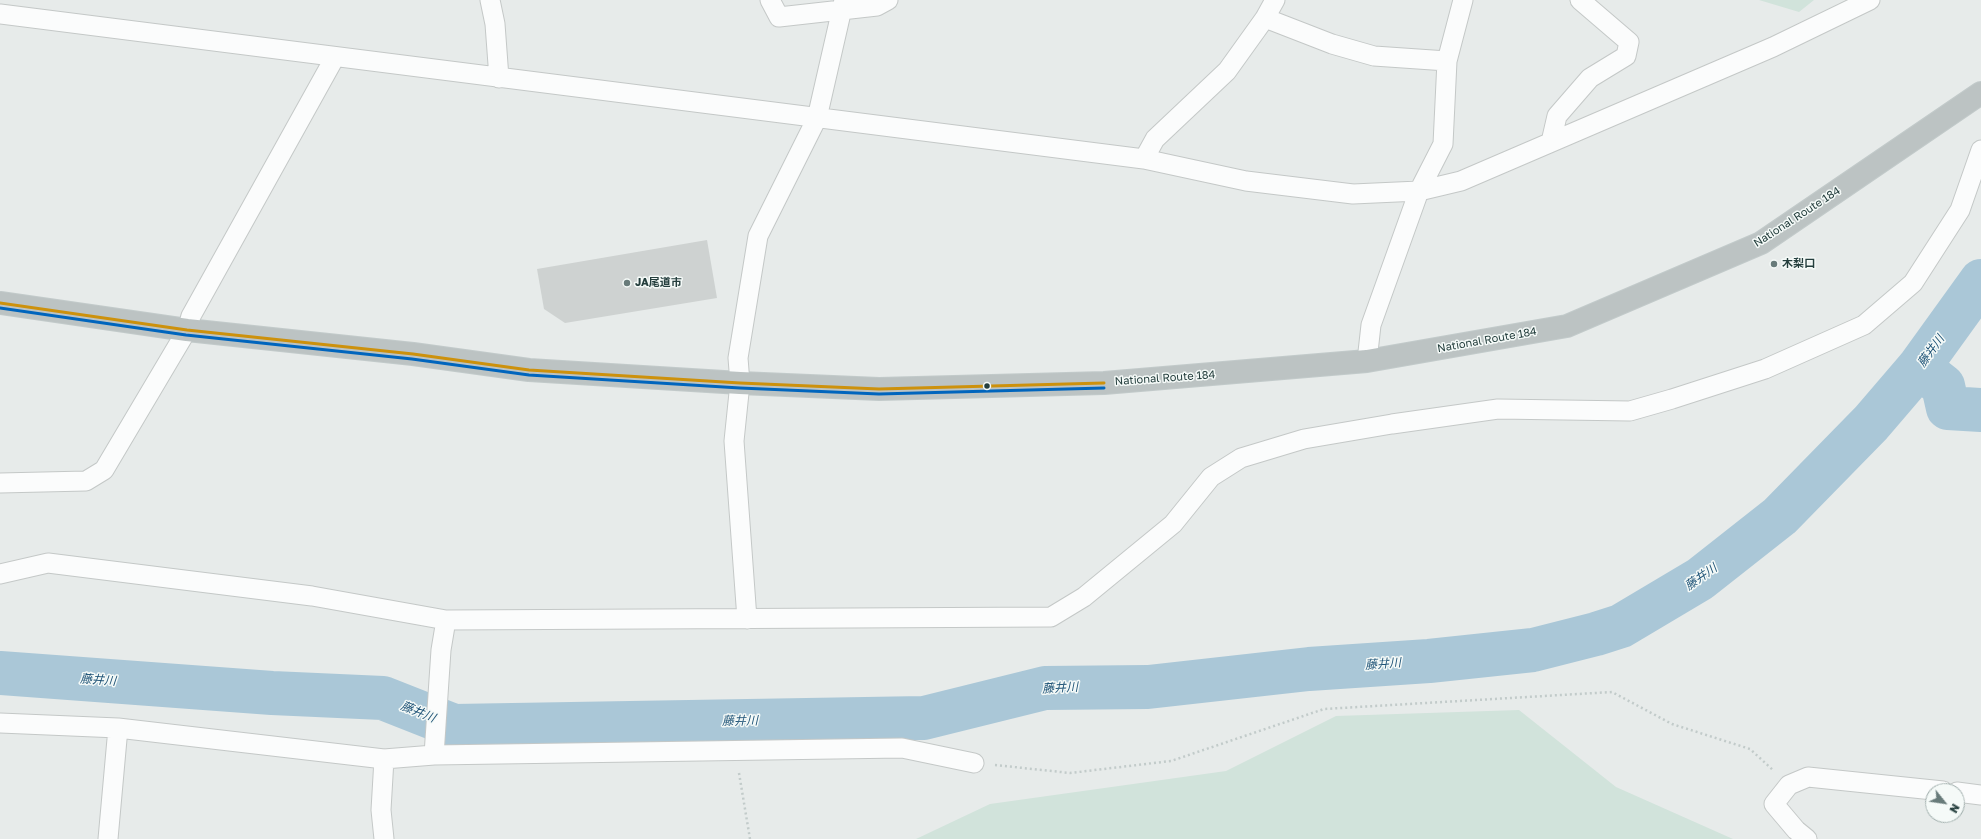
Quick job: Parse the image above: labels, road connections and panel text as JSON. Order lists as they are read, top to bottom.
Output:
{
  "streets": {
    "highway": ["National Route 184"]
  },
  "water": ["藤井川"],
  "places": ["木梨口", "JA尾道市"],
  "north": "bottom right"
}
